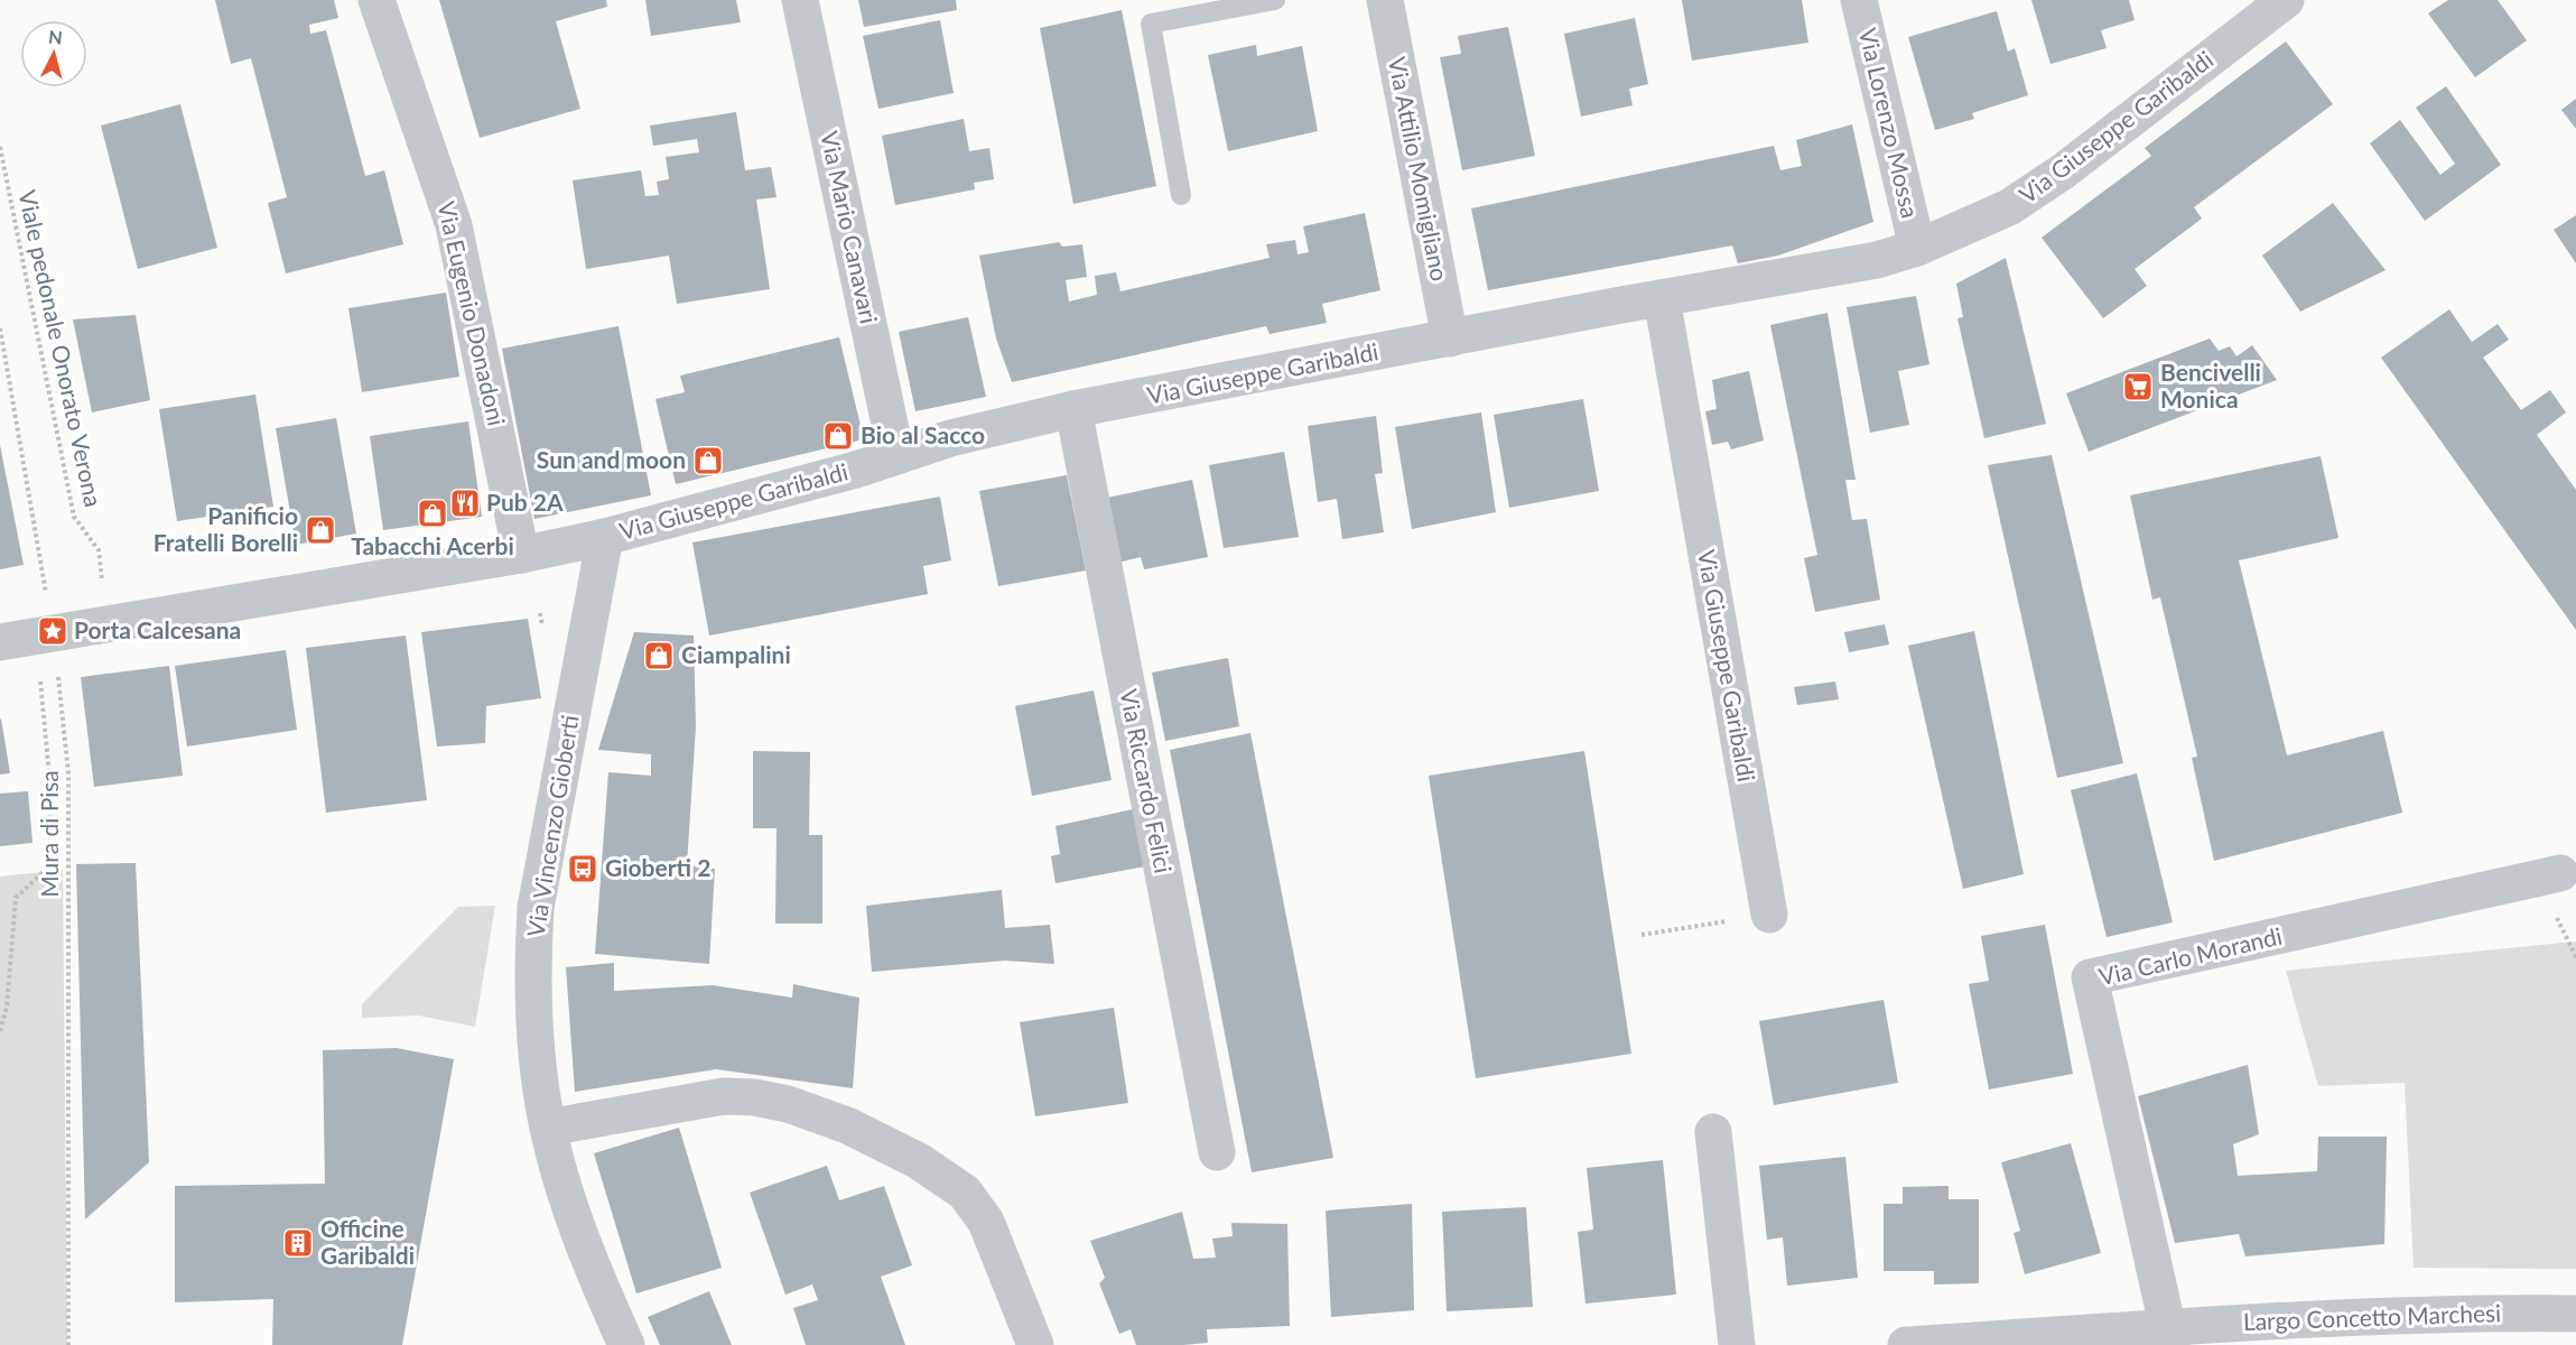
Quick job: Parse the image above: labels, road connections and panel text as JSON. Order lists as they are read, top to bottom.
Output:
{
  "streets": {
    "street": [
      "Via Lorenzo Mossa",
      "Via Giuseppe Garibaldi",
      "Via Attilio Momigliano",
      "Via Mario Canavari",
      "Via Eugenio Donadoni",
      "Via Riccardo Felici",
      "Via Vincenzo Gioberti",
      "Via Carlo Morandi",
      "Largo Concetto Marchesi"
    ],
    "path": ["Viale pedonale Onorato Verona", "Mura di Pisa"]
  },
  "crossings": [
    ["Via Lorenzo Mossa", "Via Giuseppe Garibaldi"],
    ["Via Giuseppe Garibaldi", "Via Attilio Momigliano"],
    ["Via Giuseppe Garibaldi", "Via Mario Canavari"],
    ["Via Giuseppe Garibaldi", "Via Eugenio Donadoni"],
    ["Via Giuseppe Garibaldi", "Viale pedonale Onorato Verona"],
    ["Via Giuseppe Garibaldi", "Via Riccardo Felici"],
    ["Via Giuseppe Garibaldi", "Via Vincenzo Gioberti"],
    ["Via Giuseppe Garibaldi", "Mura di Pisa"],
    ["Via Carlo Morandi", "Largo Concetto Marchesi"]
  ],
  "places": {
    "supermarket": ["Bencivelli Monica"],
    "shop": [
      "Bio al Sacco",
      "Sun and moon",
      "Tabacchi Acerbi",
      "Panificio Fratelli Borelli",
      "Ciampalini"
    ],
    "restaurant": ["Pub 2A"],
    "place": ["Porta Calcesana"],
    "bus stop": ["Gioberti 2"],
    "building": ["Officine Garibaldi"]
  },
  "north": "top"
}
